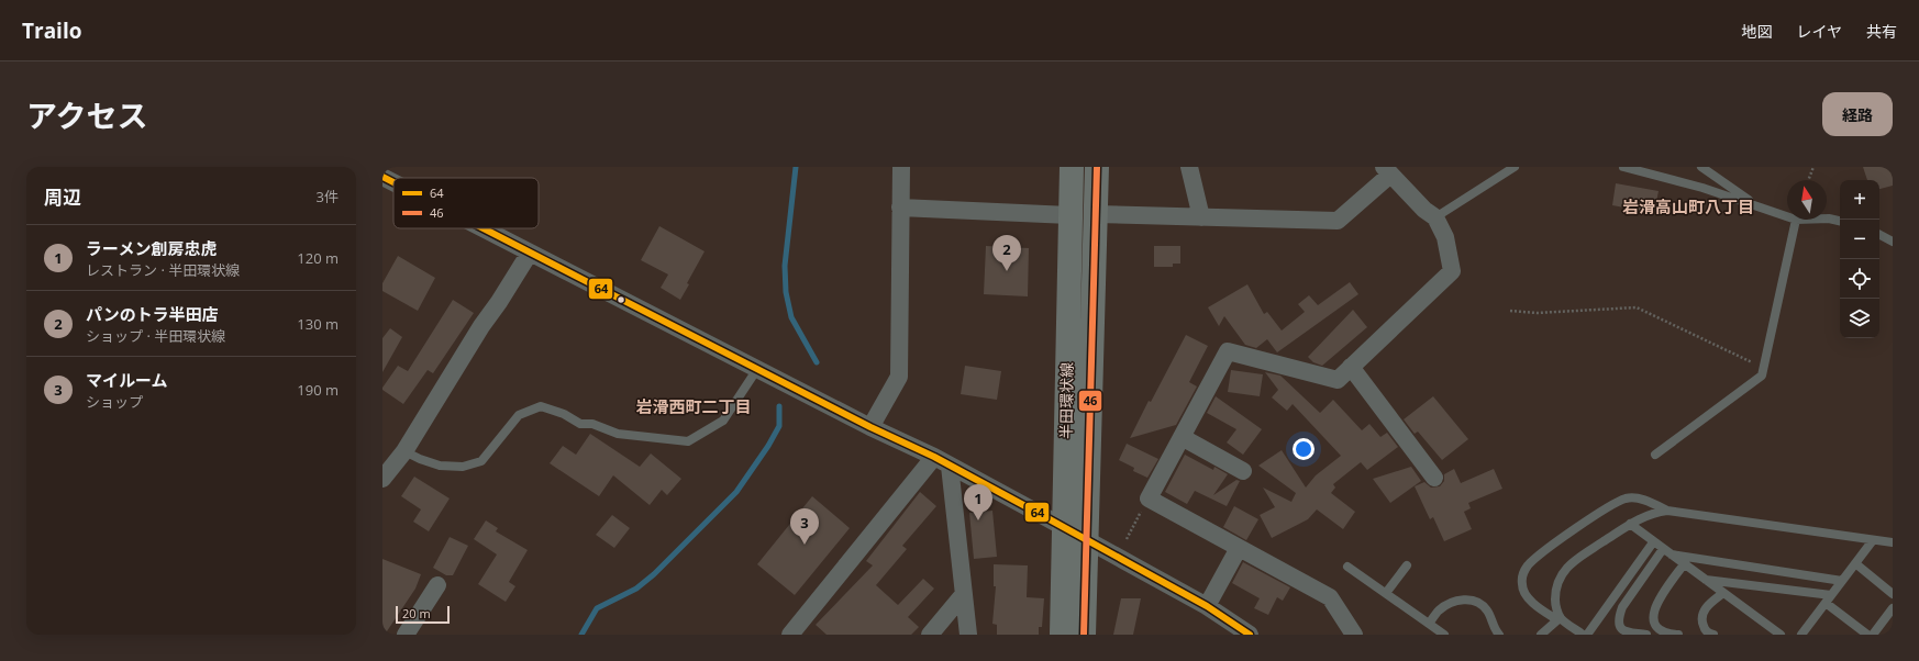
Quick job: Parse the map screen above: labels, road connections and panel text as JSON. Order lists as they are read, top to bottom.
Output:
{
  "streets": {
    "main road": ["半田環状線"]
  },
  "districts": ["岩滑高山町八丁目", "岩滑西町二丁目"],
  "lines": ["transit line 46", "transit line 64"],
  "legend": ["64", "46"],
  "scale_bar": "20 m",
  "north": "top",
  "page": {
    "header": "Trailo",
    "nav": ["地図", "レイヤ", "共有"],
    "title": "アクセス",
    "buttons": "経路",
    "heading": ["周辺", "3件"],
    "map_buttons": ["+", "−"],
    "list": [
      {
        "mark": "1",
        "name": "ラーメン創房忠虎",
        "note": "レストラン · 半田環状線",
        "value": "120 m"
      },
      {
        "mark": "2",
        "name": "パンのトラ半田店",
        "note": "ショップ · 半田環状線",
        "value": "130 m"
      },
      {
        "mark": "3",
        "name": "マイルーム",
        "note": "ショップ",
        "value": "190 m"
      }
    ],
    "pins": ["2", "1", "3"],
    "scale": "20 m"
  }
}
